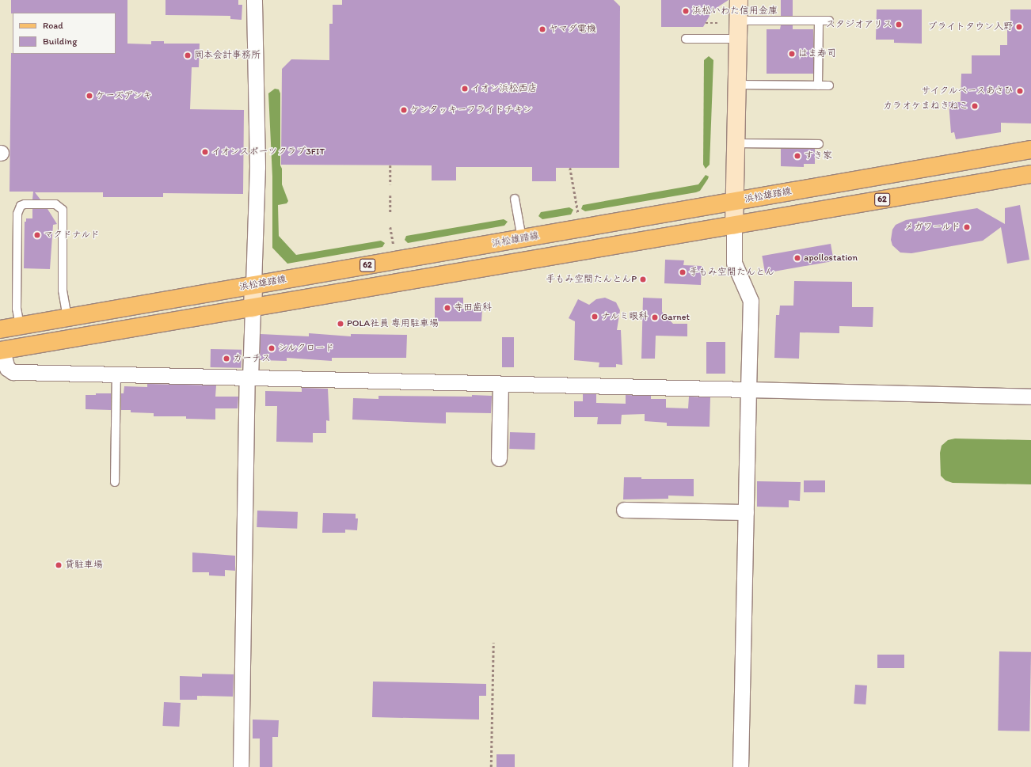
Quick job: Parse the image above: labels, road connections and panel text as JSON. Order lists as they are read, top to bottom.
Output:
{
  "streets": {
    "main road": ["浜松雄踏線", "62"]
  },
  "places": [
    "浜松いわた信用金庫",
    "スタジオアリス",
    "ブライトタウン入野",
    "ヤマダ電機",
    "はま寿司",
    "岡本会計事務所",
    "イオン浜松西店",
    "サイクルベースあさひ",
    "ケーズデンキ",
    "カラオケまねきねこ",
    "ケンタッキーフライドチキン",
    "イオンスポーツクラブ3FIT",
    "すき家",
    "メガワールド",
    "マクドナルド",
    "apollostation",
    "手もみ空間たんとん",
    "手もみ空間たんとんP",
    "寺田歯科",
    "ナルミ眼科",
    "Garnet",
    "POLA社員 専用駐車場",
    "シルクロード",
    "カーチス",
    "貸駐車場"
  ],
  "legend": ["Road", "Building"]
}
